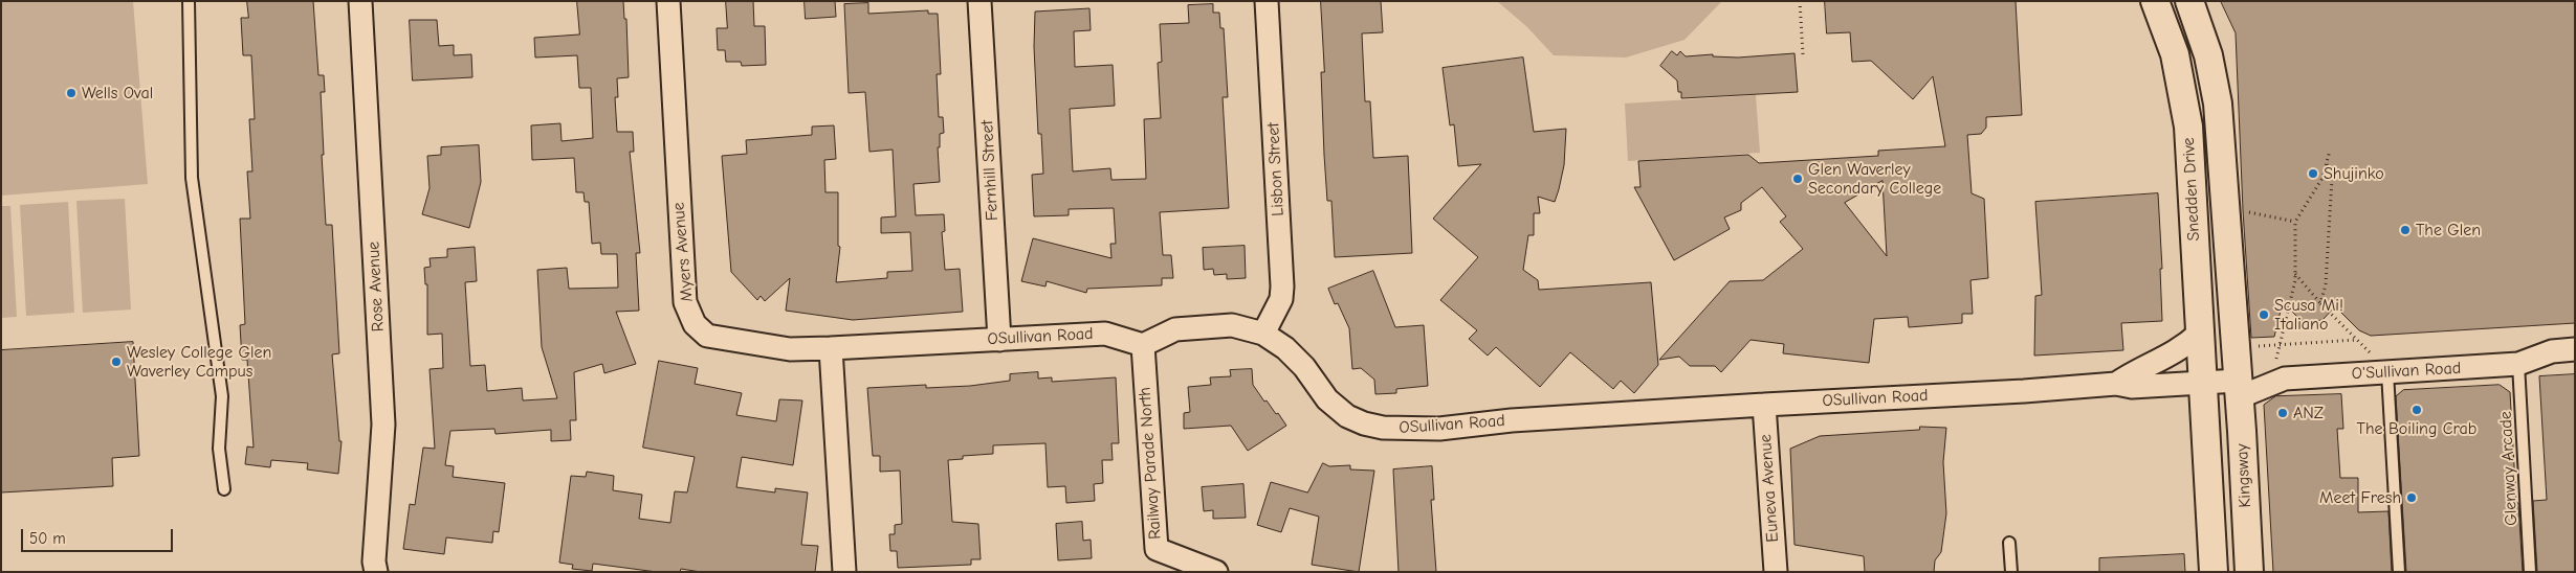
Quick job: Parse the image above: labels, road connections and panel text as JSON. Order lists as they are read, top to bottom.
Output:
{
  "streets": {
    "street": [
      "Lisbon Street",
      "Fernhill Street",
      "Snedden Drive",
      "Myers Avenue",
      "Rose Avenue",
      "OSullivan Road",
      "O'Sullivan Road",
      "Railway Parade North",
      "Kingsway",
      "Euneva Avenue"
    ],
    "lane": ["Glenway Arcade"]
  },
  "crossings": [
    ["Lisbon Street", "OSullivan Road"],
    ["Fernhill Street", "OSullivan Road"],
    ["Snedden Drive", "OSullivan Road"],
    ["Snedden Drive", "O'Sullivan Road"],
    ["Snedden Drive", "Kingsway"],
    ["Myers Avenue", "OSullivan Road"],
    ["OSullivan Road", "O'Sullivan Road"],
    ["OSullivan Road", "Railway Parade North"],
    ["OSullivan Road", "Euneva Avenue"],
    ["O'Sullivan Road", "Glenway Arcade"],
    ["O'Sullivan Road", "Kingsway"]
  ],
  "places": [
    "Wells Oval",
    "Shujinko",
    "Glen Waverley Secondary College",
    "The Glen",
    "Scusa Mi! Italiano",
    "Wesley College Glen Waverley Campus",
    "The Boiling Crab",
    "ANZ",
    "Meet Fresh"
  ],
  "scale_bar": "50 m"
}
